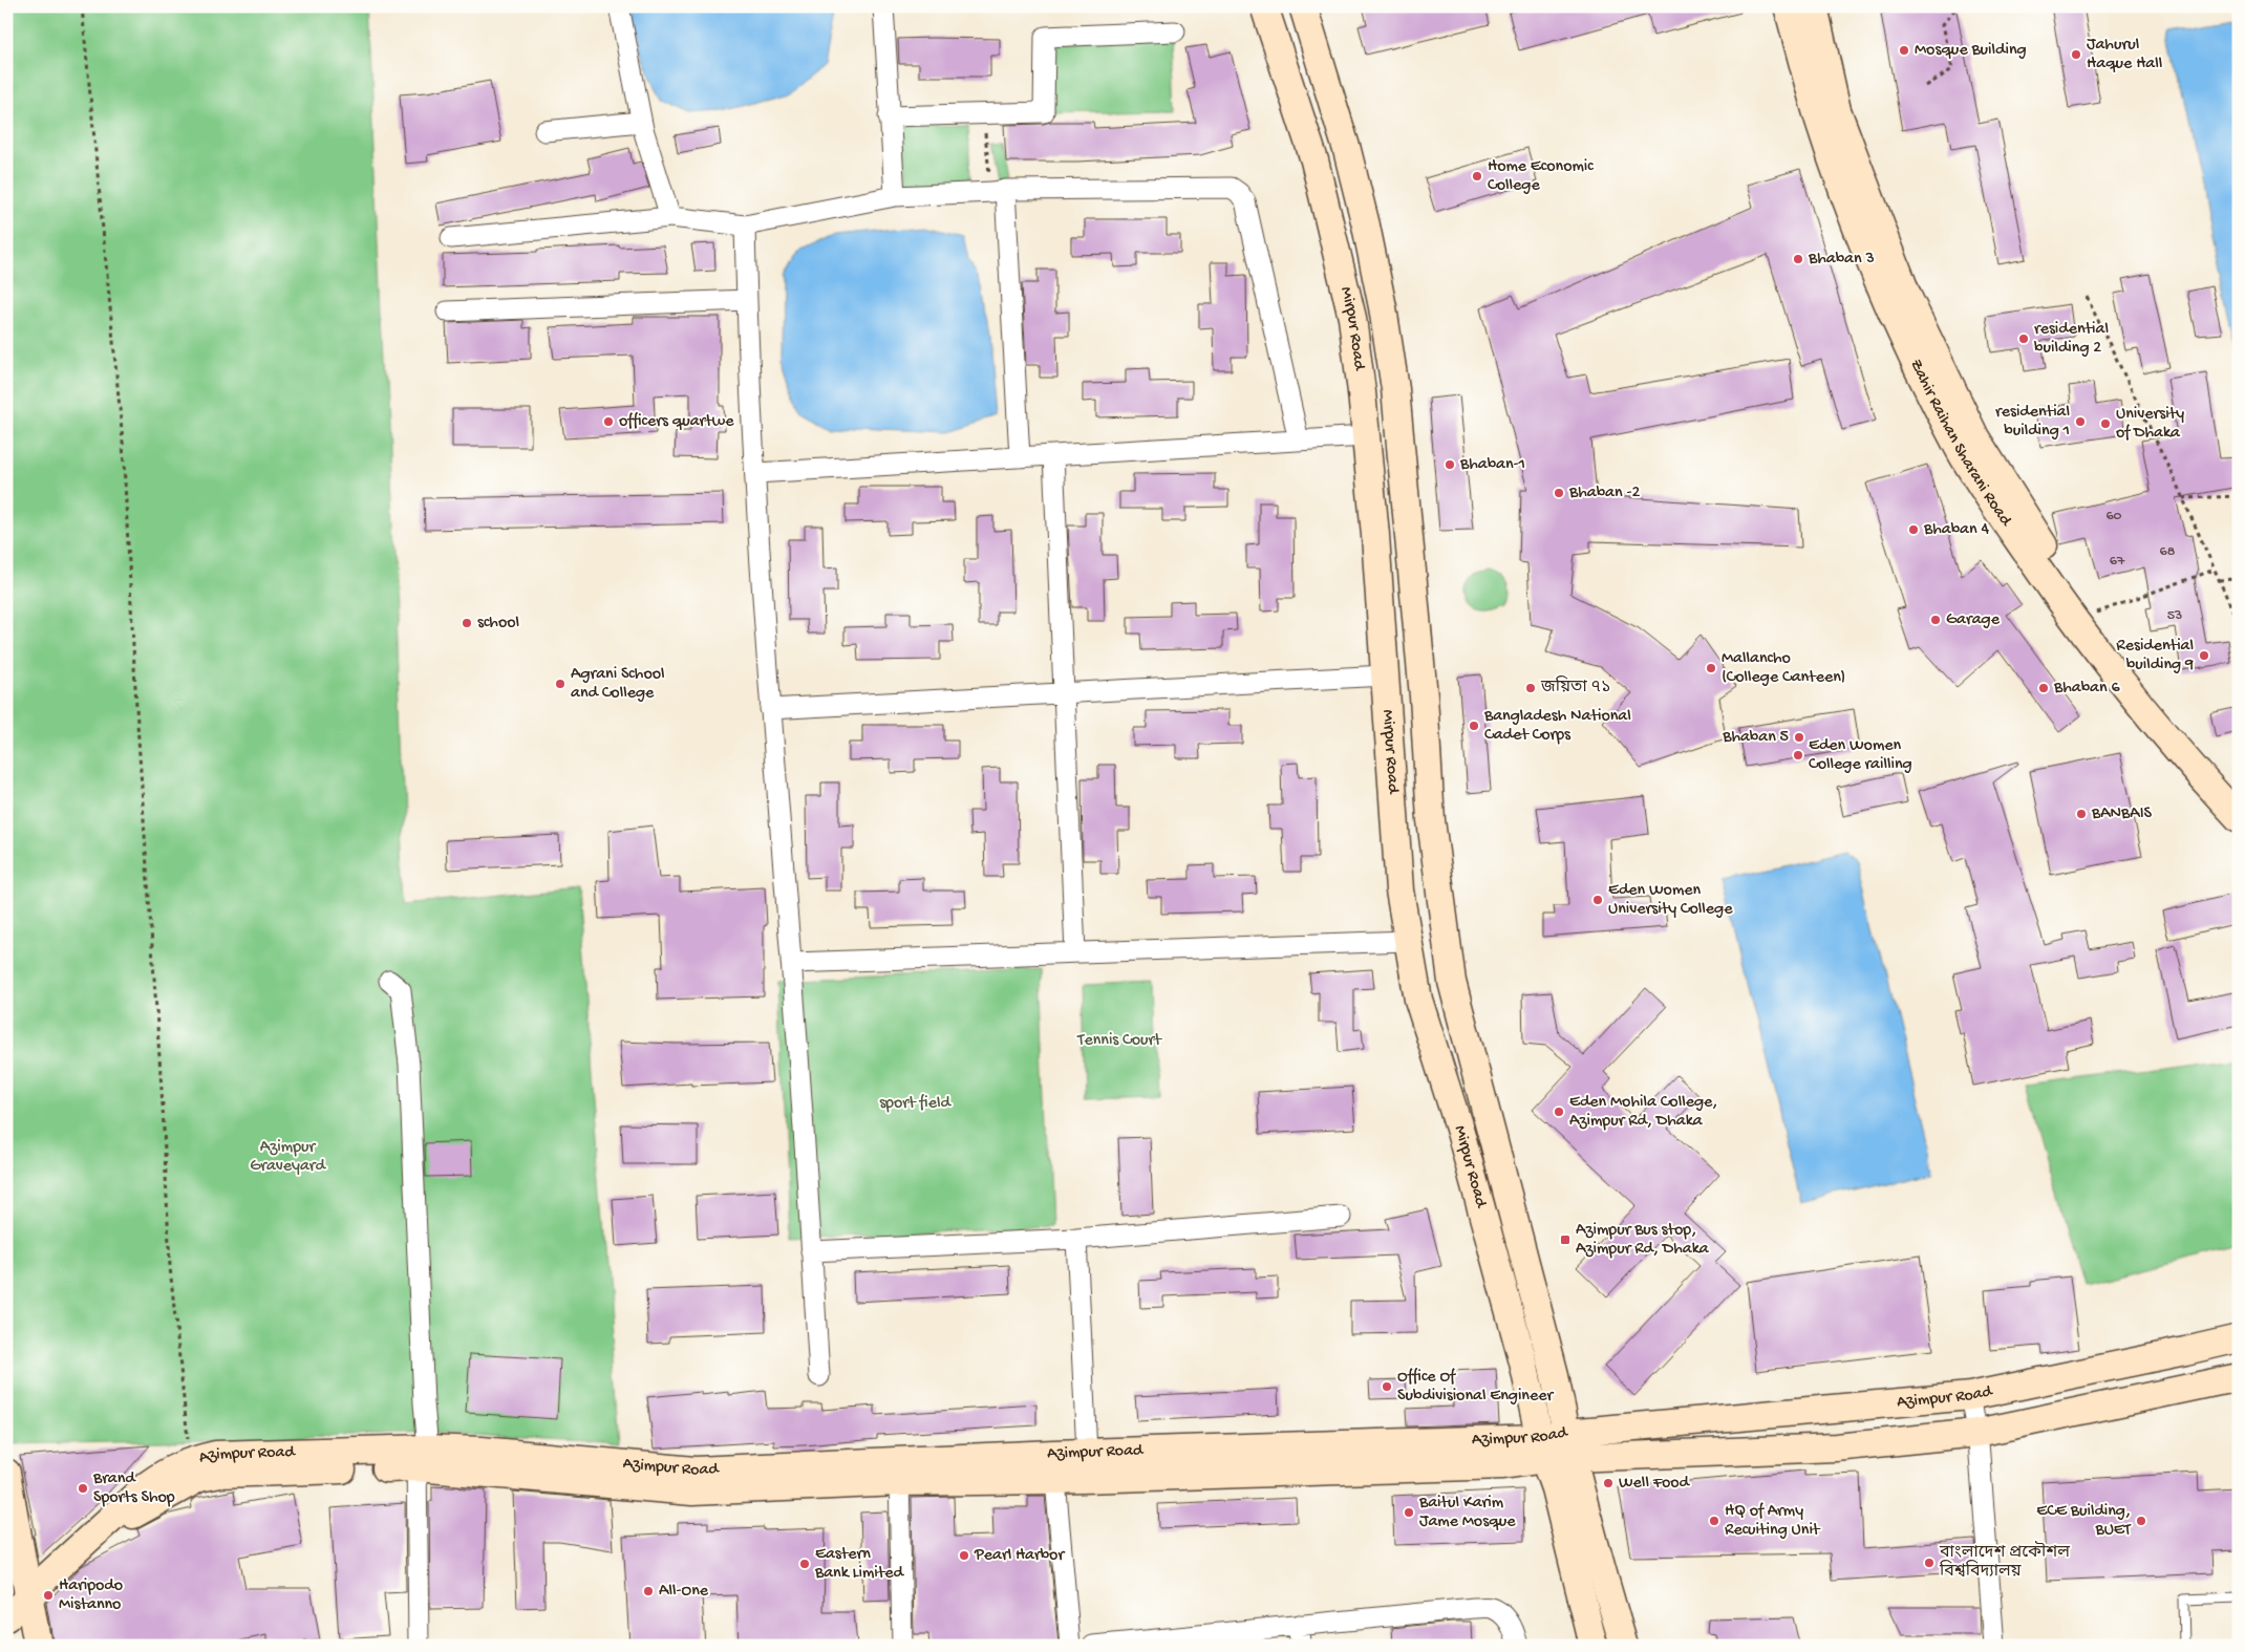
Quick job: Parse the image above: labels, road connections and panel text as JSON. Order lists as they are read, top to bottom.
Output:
{
  "streets": {
    "main road": ["Mirpur Road", "Zahir Raihan Sharani Road", "Azimpur Road"]
  },
  "crossings": [
    ["Mirpur Road", "Azimpur Road"]
  ],
  "parks": ["Tennis Court", "sport field", "Azimpur Graveyard"],
  "places": {
    "other": [
      "Mosque Building",
      "Jahurul Haque Hall",
      "Home Economic College",
      "Bhaban 3",
      "residential building 2",
      "officers quartwe",
      "residential building 1",
      "University of Dhaka",
      "Bhaban-1",
      "Bhaban -2",
      "Bhaban 4",
      "Garage",
      "school",
      "Residential building 9",
      "Mallancho (College Canteen)",
      "Agrani School and College",
      "জয়িতা ৭১",
      "Bhaban 6",
      "Bangladesh National Cadet Corps",
      "Bhaban 5",
      "Eden Women College railling",
      "BANBAIS",
      "Eden Women University College",
      "Eden Mohila College, Azimpur Rd, Dhaka",
      "Office Of Subdivisional Engineer",
      "Well Food",
      "Brand Sports Shop",
      "Baitul Karim Jame Mosque",
      "HQ of Army Recuiting Unit",
      "ECE Building, BUET",
      "Pearl Harbor",
      "বাংলাদেশ প্রকৌশল বিশ্ববিদ্যালয়",
      "Eastern Bank Limited",
      "All-One",
      "Haripodo Mistanno"
    ],
    "transit": ["Azimpur Bus stop, Azimpur Rd, Dhaka"]
  },
  "house_numbers": [
    "60",
    "68",
    "67",
    "53"
  ]
}
